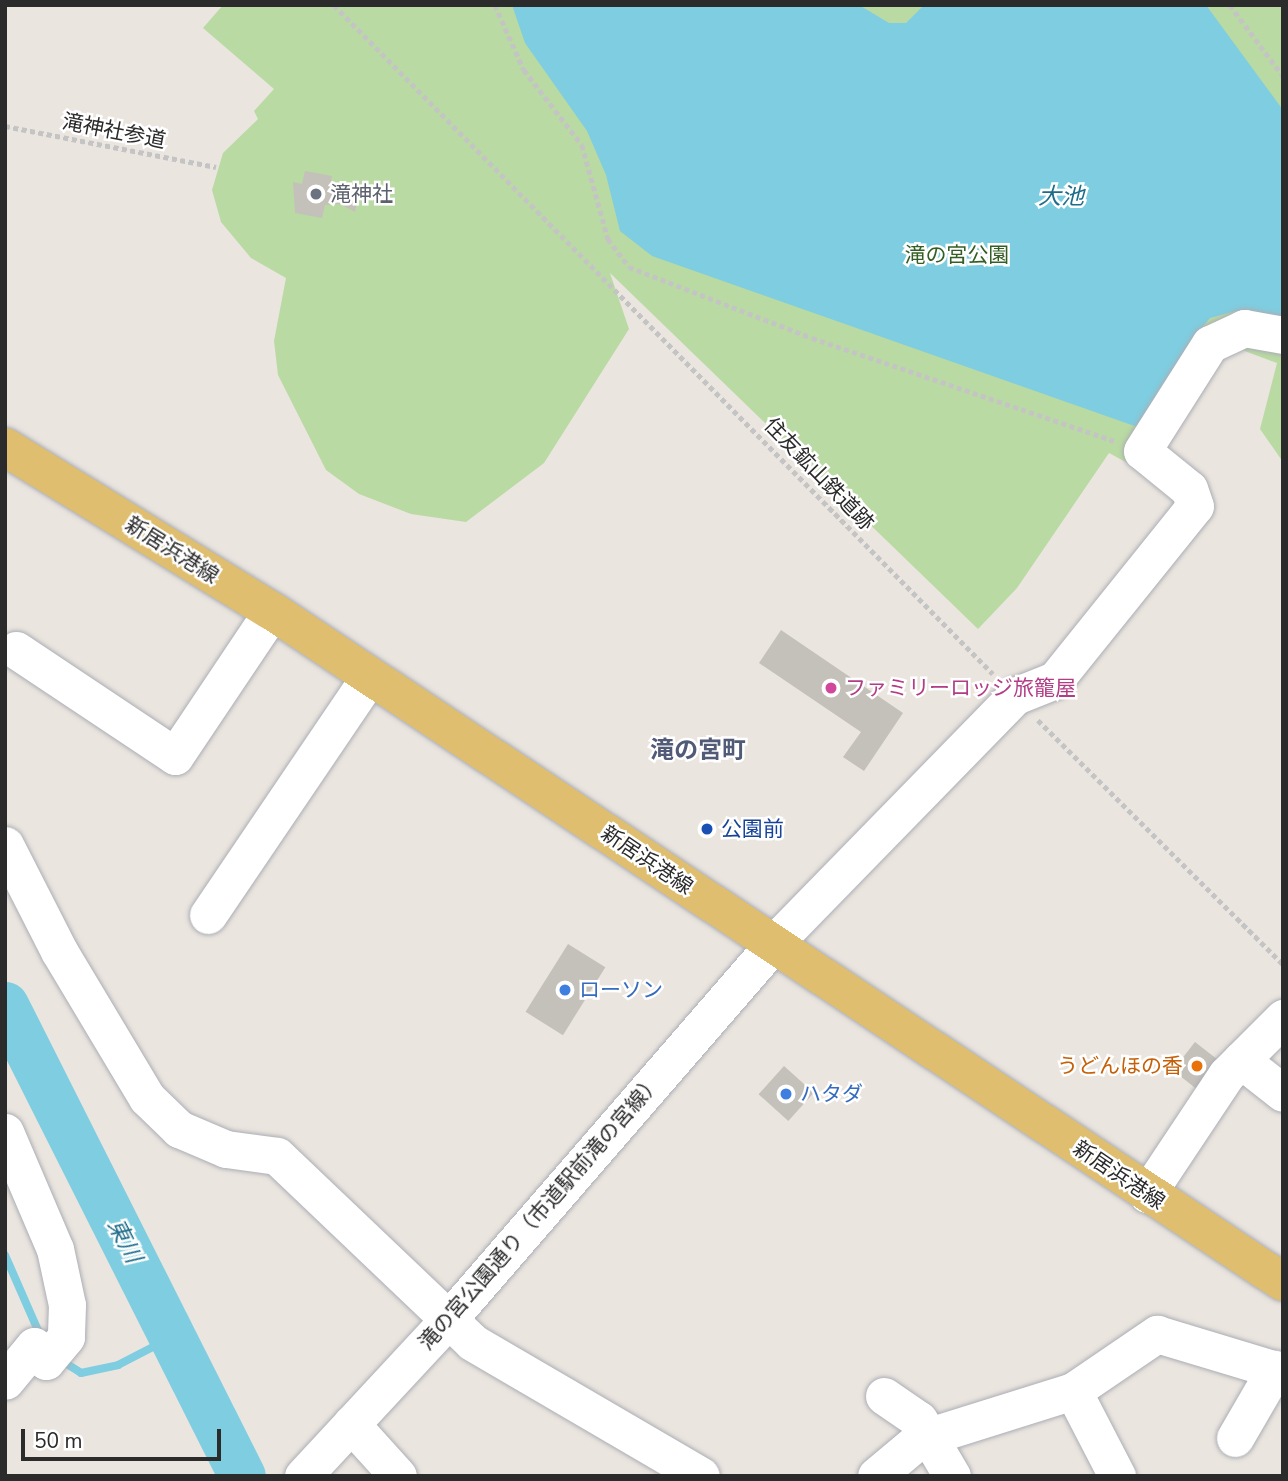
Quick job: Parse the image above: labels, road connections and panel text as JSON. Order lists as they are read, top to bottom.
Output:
{
  "streets": {
    "main road": ["新居浜港線"],
    "street": ["滝の宮公園通り（市道駅前滝の宮線）"],
    "path": ["滝神社参道", "住友鉱山鉄道跡"]
  },
  "crossings": [
    ["住友鉱山鉄道跡", "滝の宮公園通り（市道駅前滝の宮線）"],
    ["新居浜港線", "滝の宮公園通り（市道駅前滝の宮線）"]
  ],
  "districts": ["滝の宮町"],
  "water": ["大池", "東川"],
  "parks": ["滝の宮公園"],
  "places": [
    "滝神社",
    "ファミリーロッジ旅籠屋",
    "公園前",
    "ローソン",
    "うどんほの香",
    "ハタダ"
  ],
  "scale_bar": "50 m"
}
